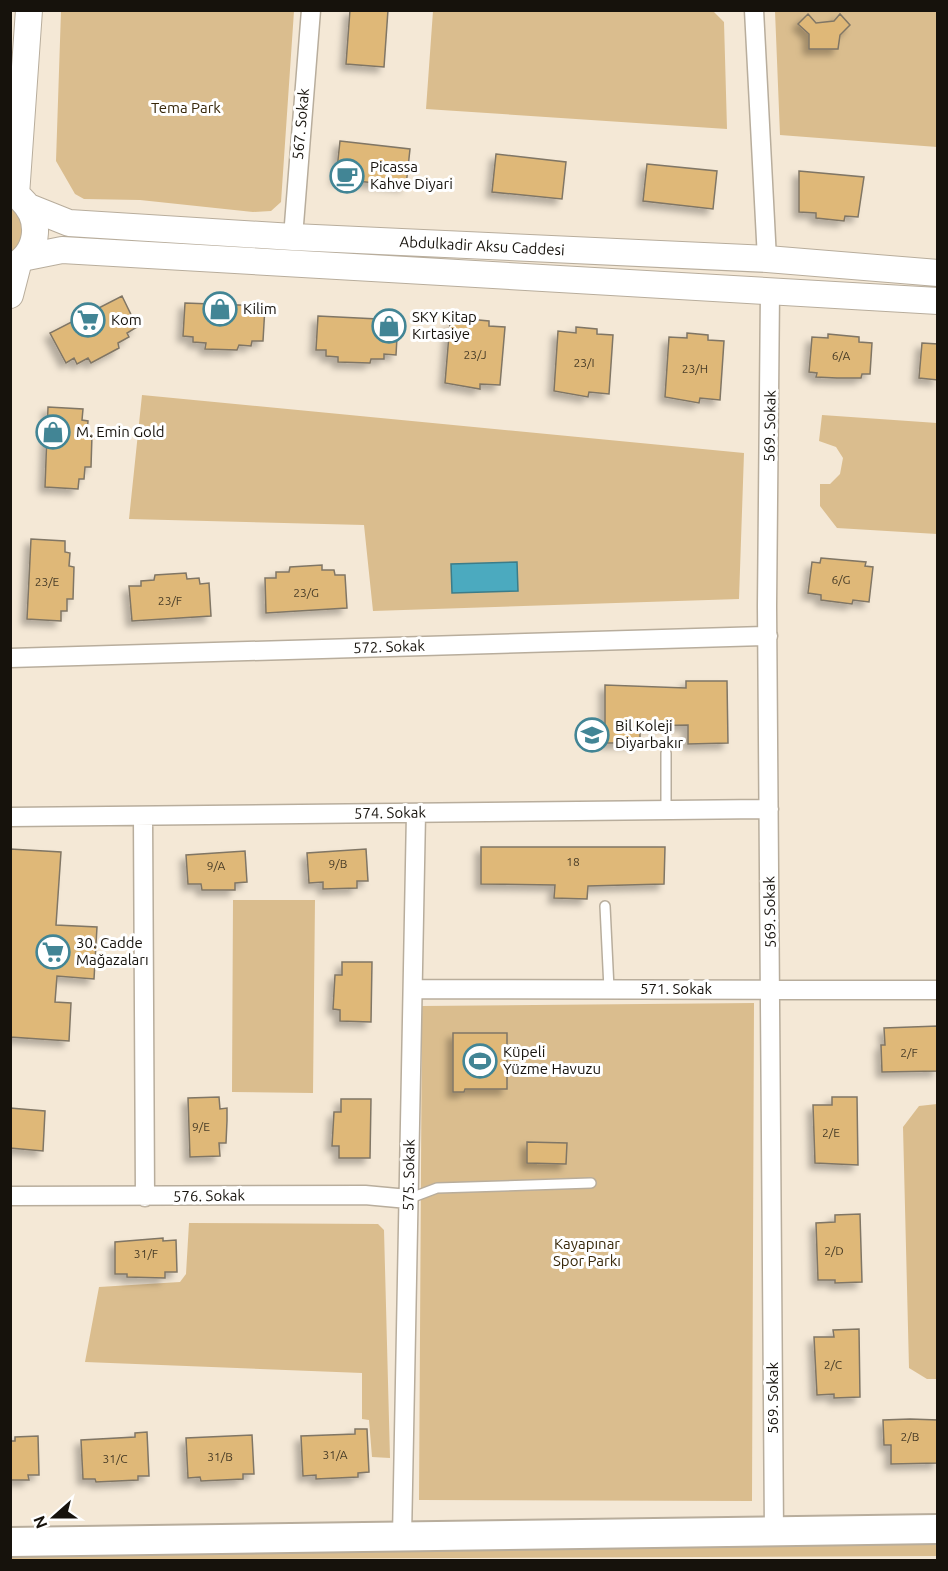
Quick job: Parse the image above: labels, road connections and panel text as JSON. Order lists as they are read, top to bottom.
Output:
{
  "streets": {
    "main road": ["Abdulkadir Aksu Caddesi"],
    "street": [
      "567. Sokak",
      "569. Sokak",
      "572. Sokak",
      "574. Sokak",
      "571. Sokak",
      "575. Sokak",
      "576. Sokak"
    ]
  },
  "crossings": [
    ["567. Sokak", "Abdulkadir Aksu Caddesi"],
    ["Abdulkadir Aksu Caddesi", "569. Sokak"],
    ["569. Sokak", "572. Sokak"],
    ["569. Sokak", "574. Sokak"],
    ["569. Sokak", "571. Sokak"],
    ["574. Sokak", "575. Sokak"],
    ["571. Sokak", "575. Sokak"],
    ["575. Sokak", "576. Sokak"]
  ],
  "parks": ["Tema Park", "Kayapınar Spor Parkı"],
  "places": {
    "cafe": ["Picassa Kahve Diyari"],
    "shop": ["Kilim", "SKY Kitap Kırtasiye", "M. Emin Gold"],
    "supermarket": ["Kom", "30. Cadde Mağazaları"],
    "school or university": ["Bil Koleji Diyarbakır"],
    "sports": ["Küpeli Yüzme Havuzu"]
  },
  "house_numbers": [
    "23/J",
    "6/A",
    "23/I",
    "23/H",
    "6/G",
    "23/E",
    "23/G",
    "23/F",
    "18",
    "9/B",
    "9/A",
    "2/F",
    "9/E",
    "2/E",
    "2/D",
    "31/F",
    "2/C",
    "2/B",
    "31/A",
    "31/B",
    "31/C"
  ],
  "north": "left"
}
